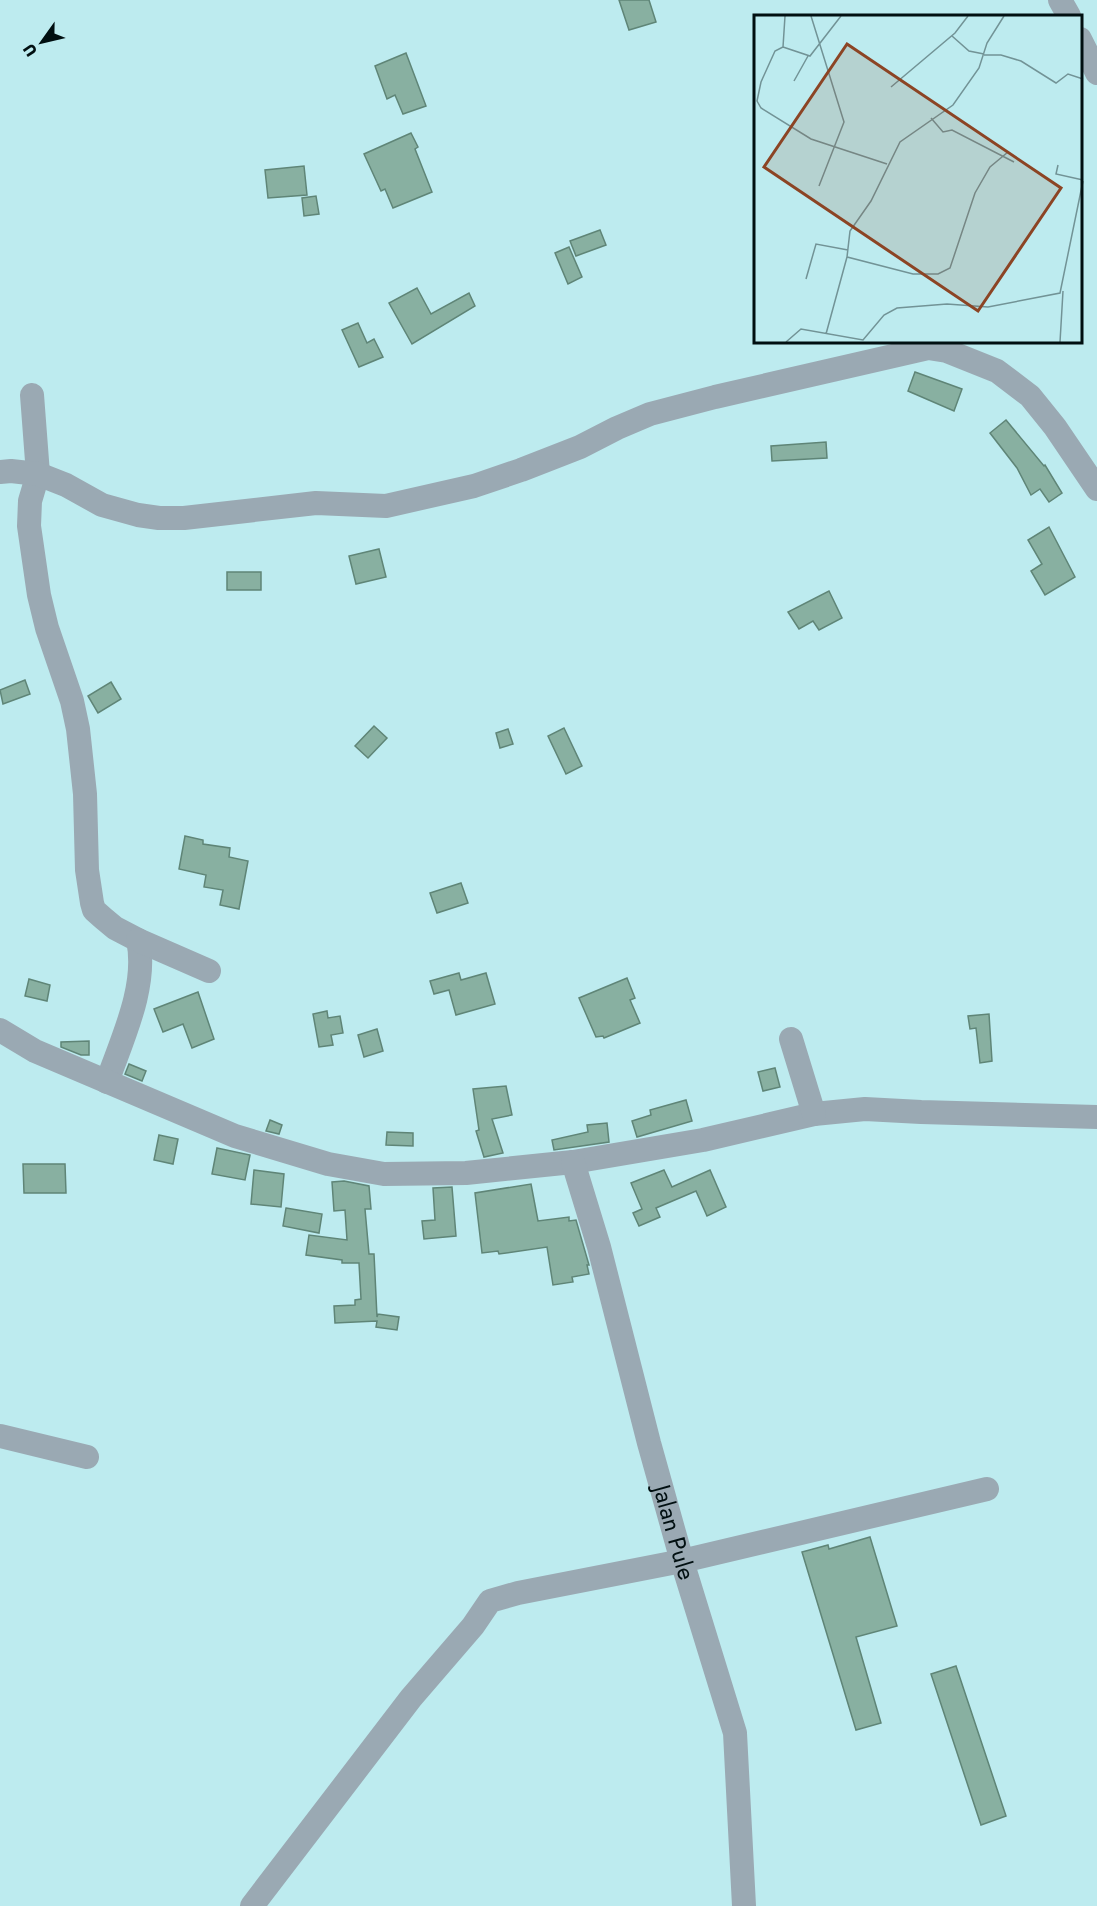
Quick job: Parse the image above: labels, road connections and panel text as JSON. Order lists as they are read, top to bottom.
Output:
{
  "streets": {
    "street": ["Jalan Pule"]
  },
  "north": "bottom left"
}
